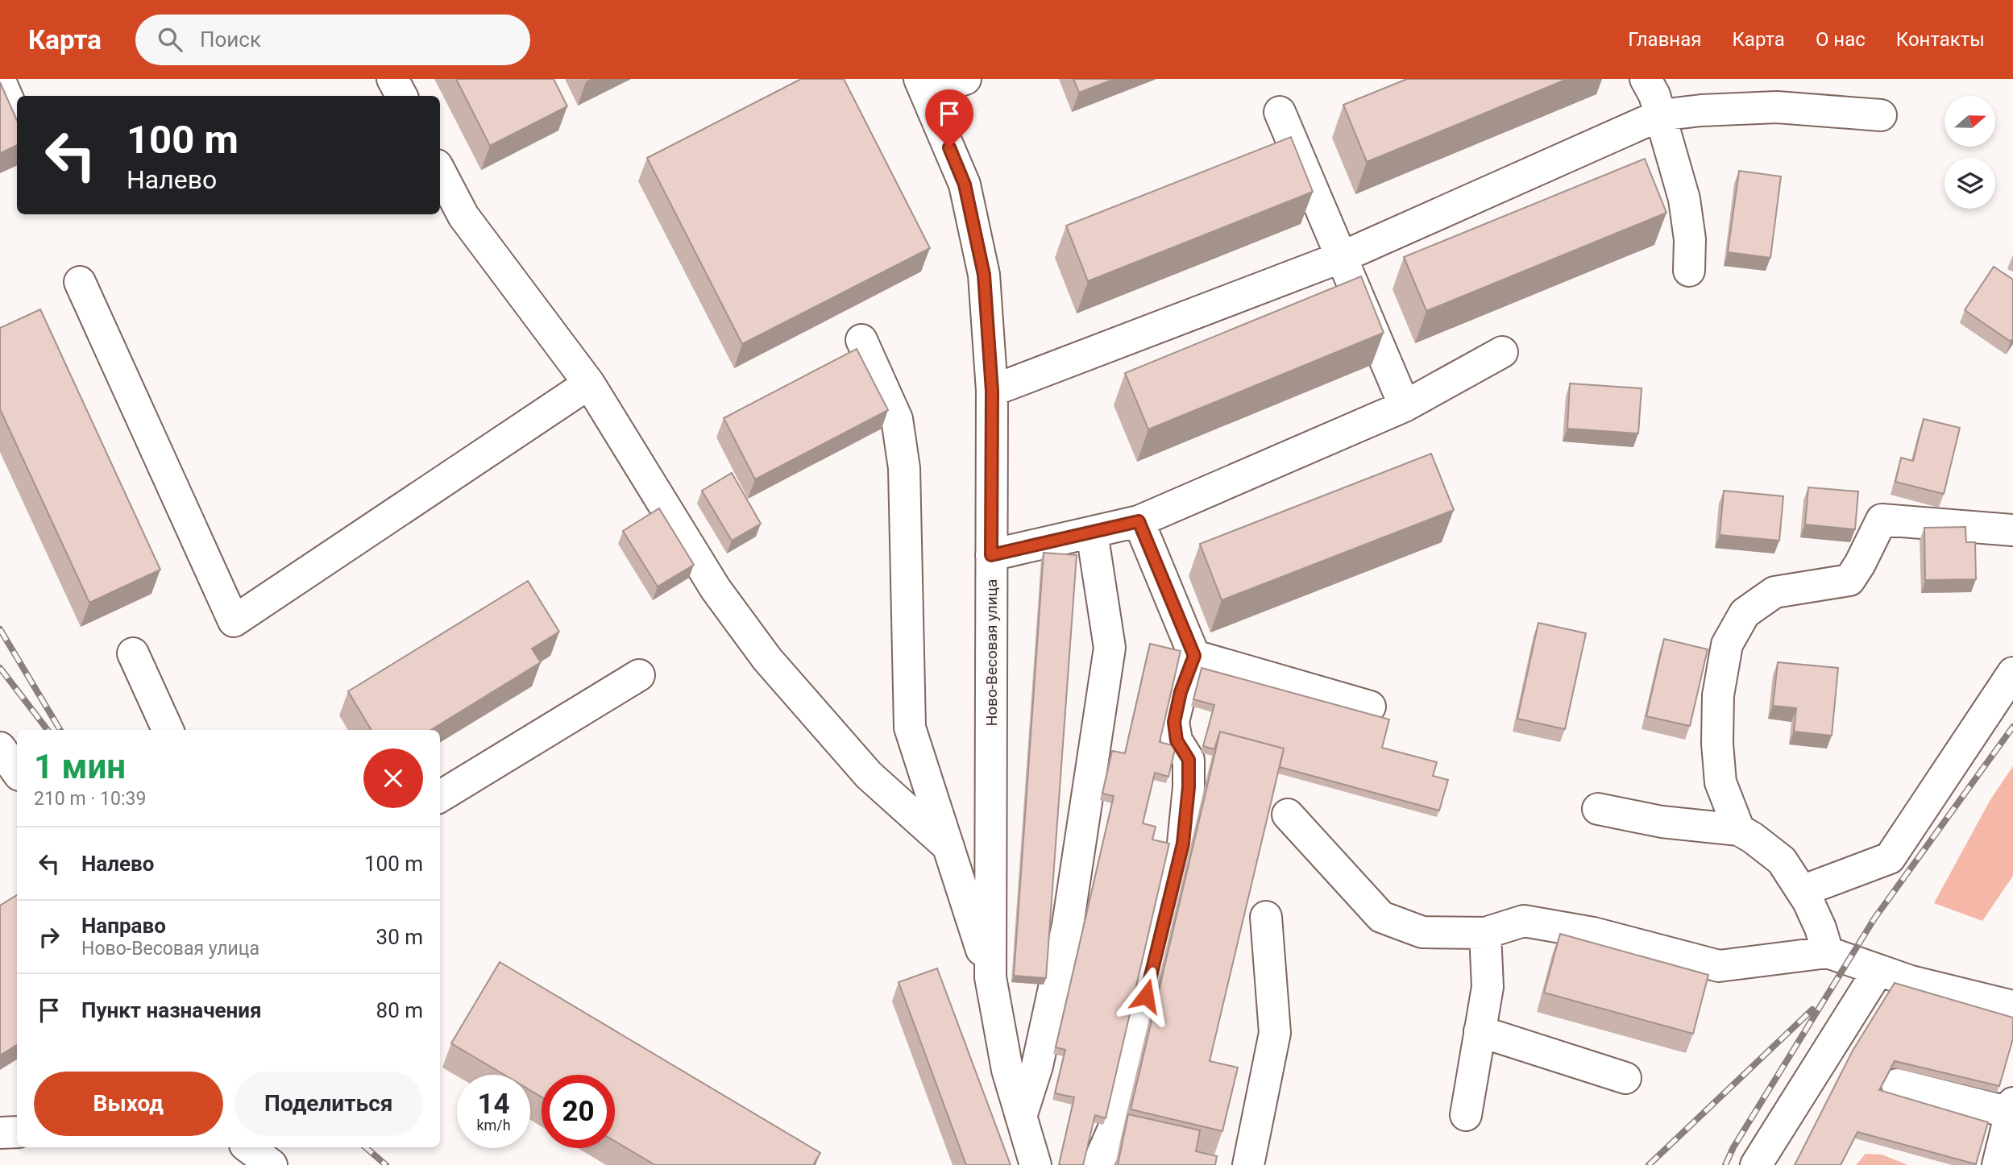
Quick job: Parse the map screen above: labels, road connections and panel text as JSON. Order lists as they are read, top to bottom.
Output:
{
  "streets": {
    "street": ["Ново-Весовая улица"]
  },
  "north": "right",
  "page": {
    "header": "Карта",
    "search": "Поиск",
    "nav": [
      "Главная",
      "Карта",
      "О нас",
      "Контакты"
    ],
    "turn": ["100 m", "Налево"],
    "heading": ["1 мин", "210 m · 10:39"],
    "list": [
      {
        "name": "Налево",
        "value": "100 m"
      },
      {
        "name": "Направо",
        "note": "Ново-Весовая улица",
        "value": "30 m"
      },
      {
        "name": "Пункт назначения",
        "value": "80 m"
      }
    ],
    "buttons": ["Выход", "Поделиться"],
    "speed": "14 km/h",
    "limit": "20"
  }
}
